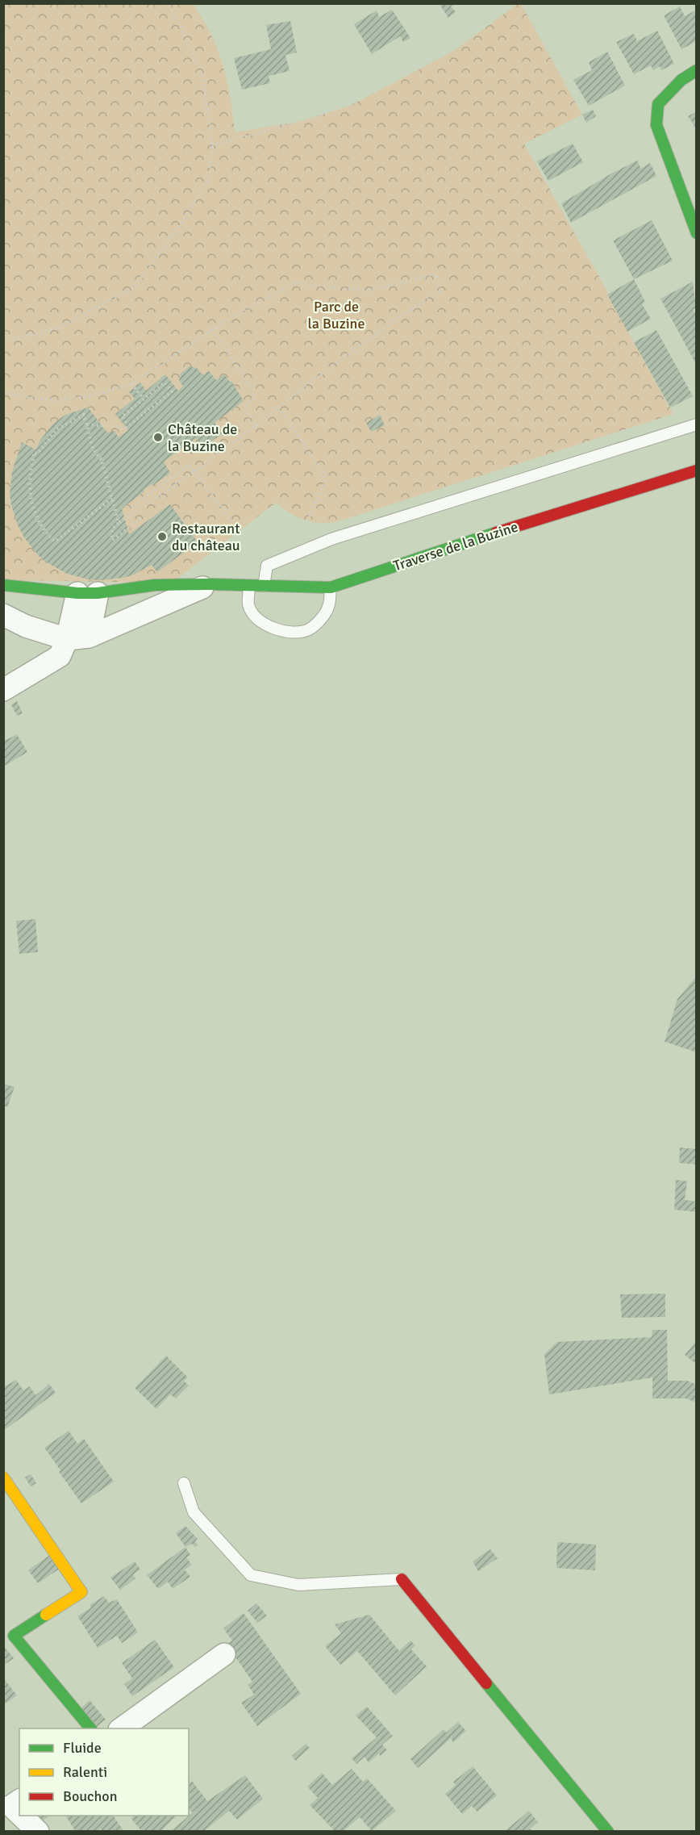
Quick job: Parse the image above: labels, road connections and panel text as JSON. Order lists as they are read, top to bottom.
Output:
{
  "streets": {
    "street": ["Traverse de la Buzine"]
  },
  "parks": ["Parc de la Buzine"],
  "places": ["Château de la Buzine", "Restaurant du château"],
  "legend": ["Fluide", "Ralenti", "Bouchon"]
}
